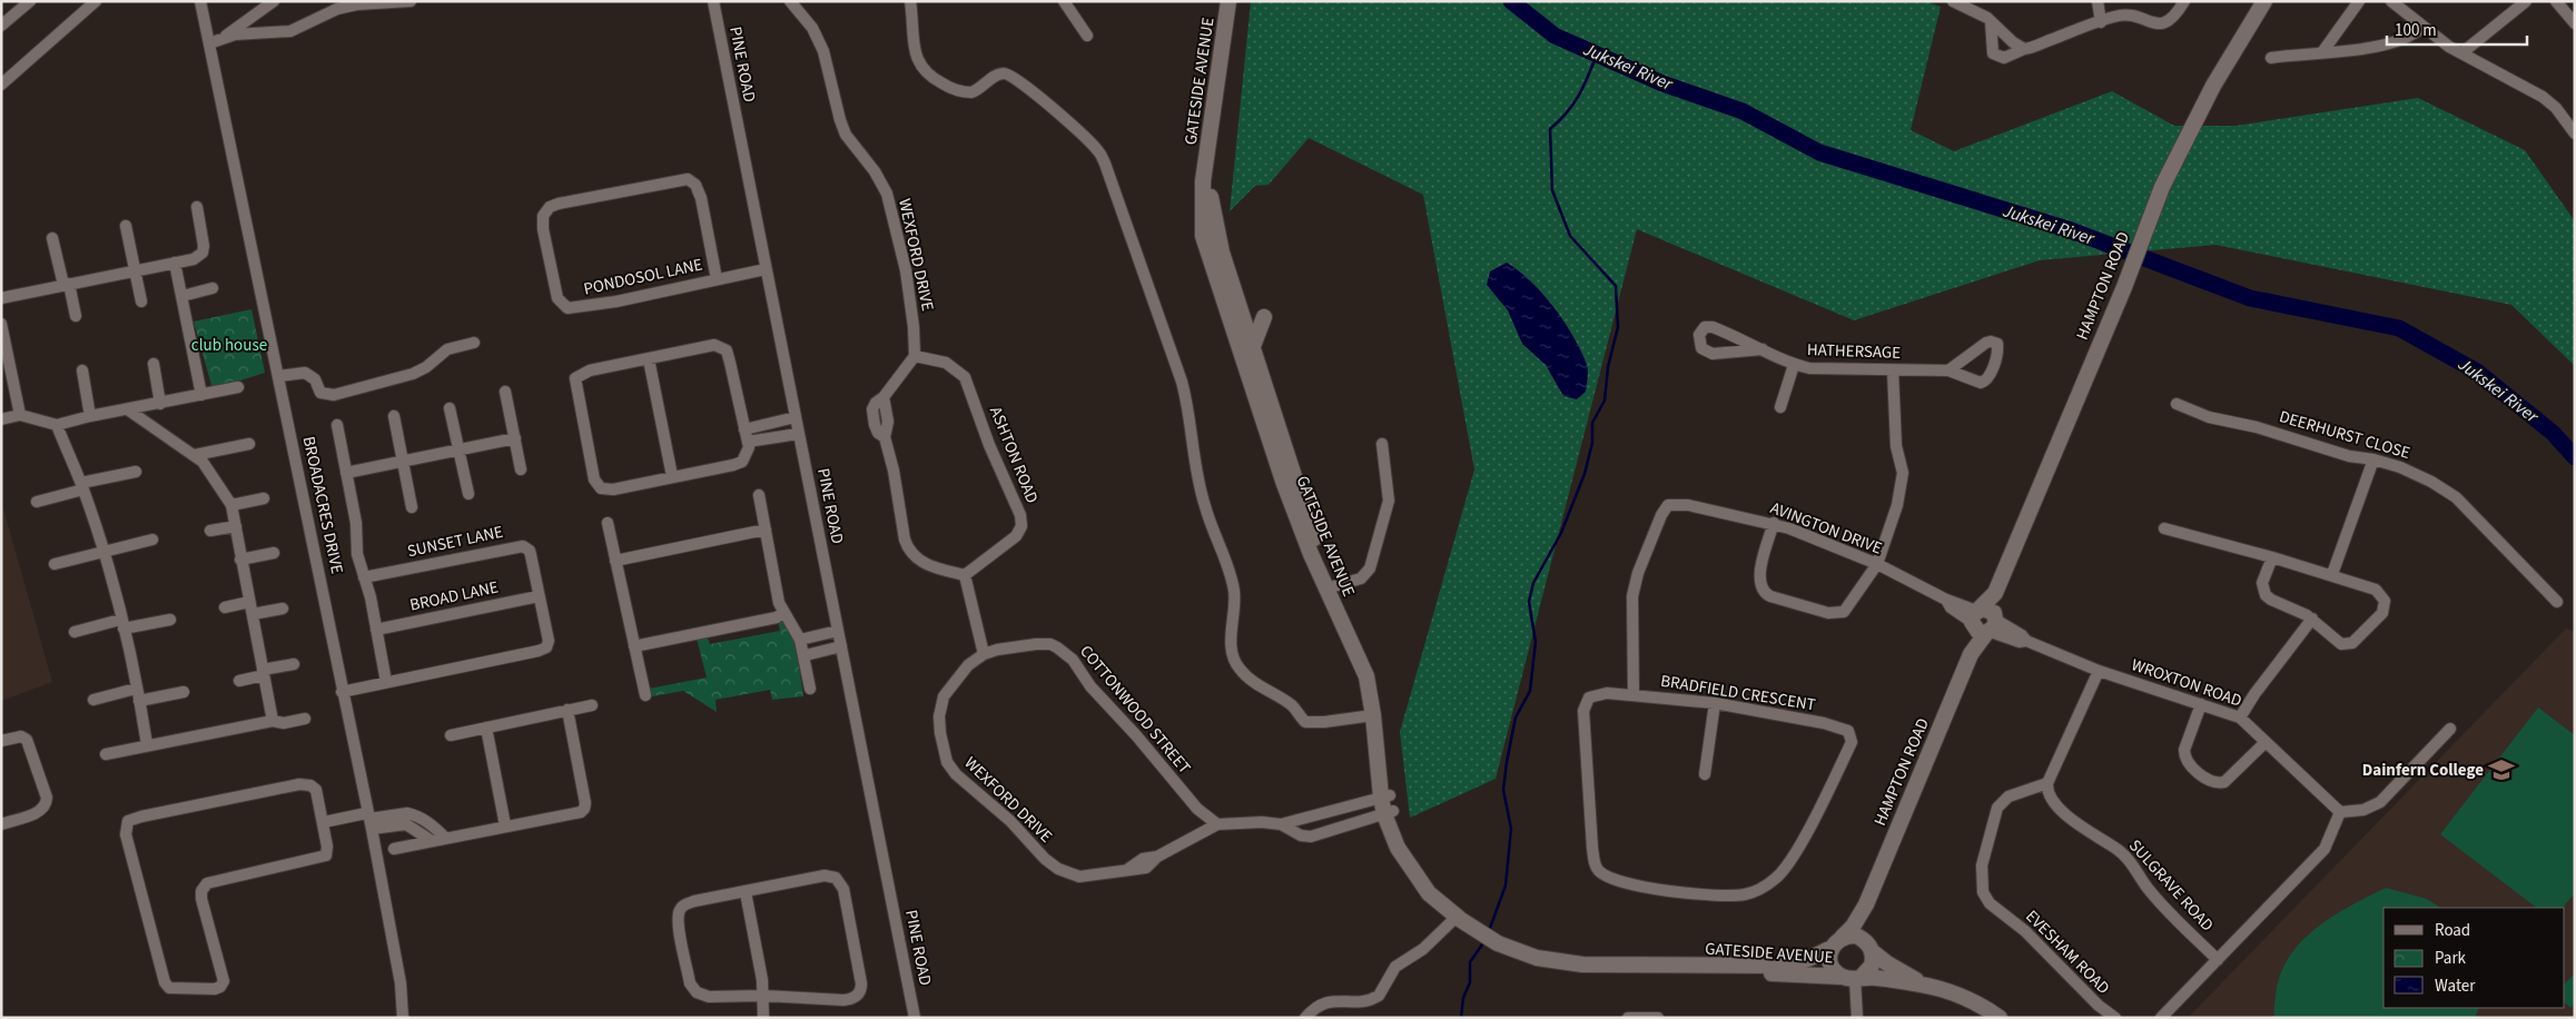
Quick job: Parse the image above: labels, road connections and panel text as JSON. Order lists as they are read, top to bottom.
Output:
{
  "streets": {
    "street": [
      "PINE ROAD",
      "GATESIDE AVENUE",
      "WEXFORD DRIVE",
      "PONDOSOL LANE",
      "HAMPTON ROAD",
      "HATHERSAGE",
      "DEERHURST CLOSE",
      "ASHTON ROAD",
      "BROADACRES DRIVE",
      "AVINGTON DRIVE",
      "SUNSET LANE",
      "BROAD LANE",
      "WROXTON ROAD",
      "BRADFIELD CRESCENT",
      "COTTONWOOD STREET",
      "SULGRAVE ROAD",
      "EVESHAM ROAD"
    ]
  },
  "crossings": [
    ["PINE ROAD", "PONDOSOL LANE"],
    ["GATESIDE AVENUE", "WEXFORD DRIVE"],
    ["GATESIDE AVENUE", "HAMPTON ROAD"],
    ["WEXFORD DRIVE", "ASHTON ROAD"],
    ["WEXFORD DRIVE", "COTTONWOOD STREET"],
    ["HAMPTON ROAD", "AVINGTON DRIVE"],
    ["HAMPTON ROAD", "WROXTON ROAD"],
    ["BROADACRES DRIVE", "SUNSET LANE"],
    ["AVINGTON DRIVE", "WROXTON ROAD"],
    ["AVINGTON DRIVE", "BRADFIELD CRESCENT"],
    ["SUNSET LANE", "BROAD LANE"],
    ["SULGRAVE ROAD", "EVESHAM ROAD"]
  ],
  "water": ["Jukskei River"],
  "parks": ["club house"],
  "places": {
    "school or university": ["Dainfern College"]
  },
  "legend": ["Road", "Park", "Water"],
  "scale_bar": "100 m"
}
